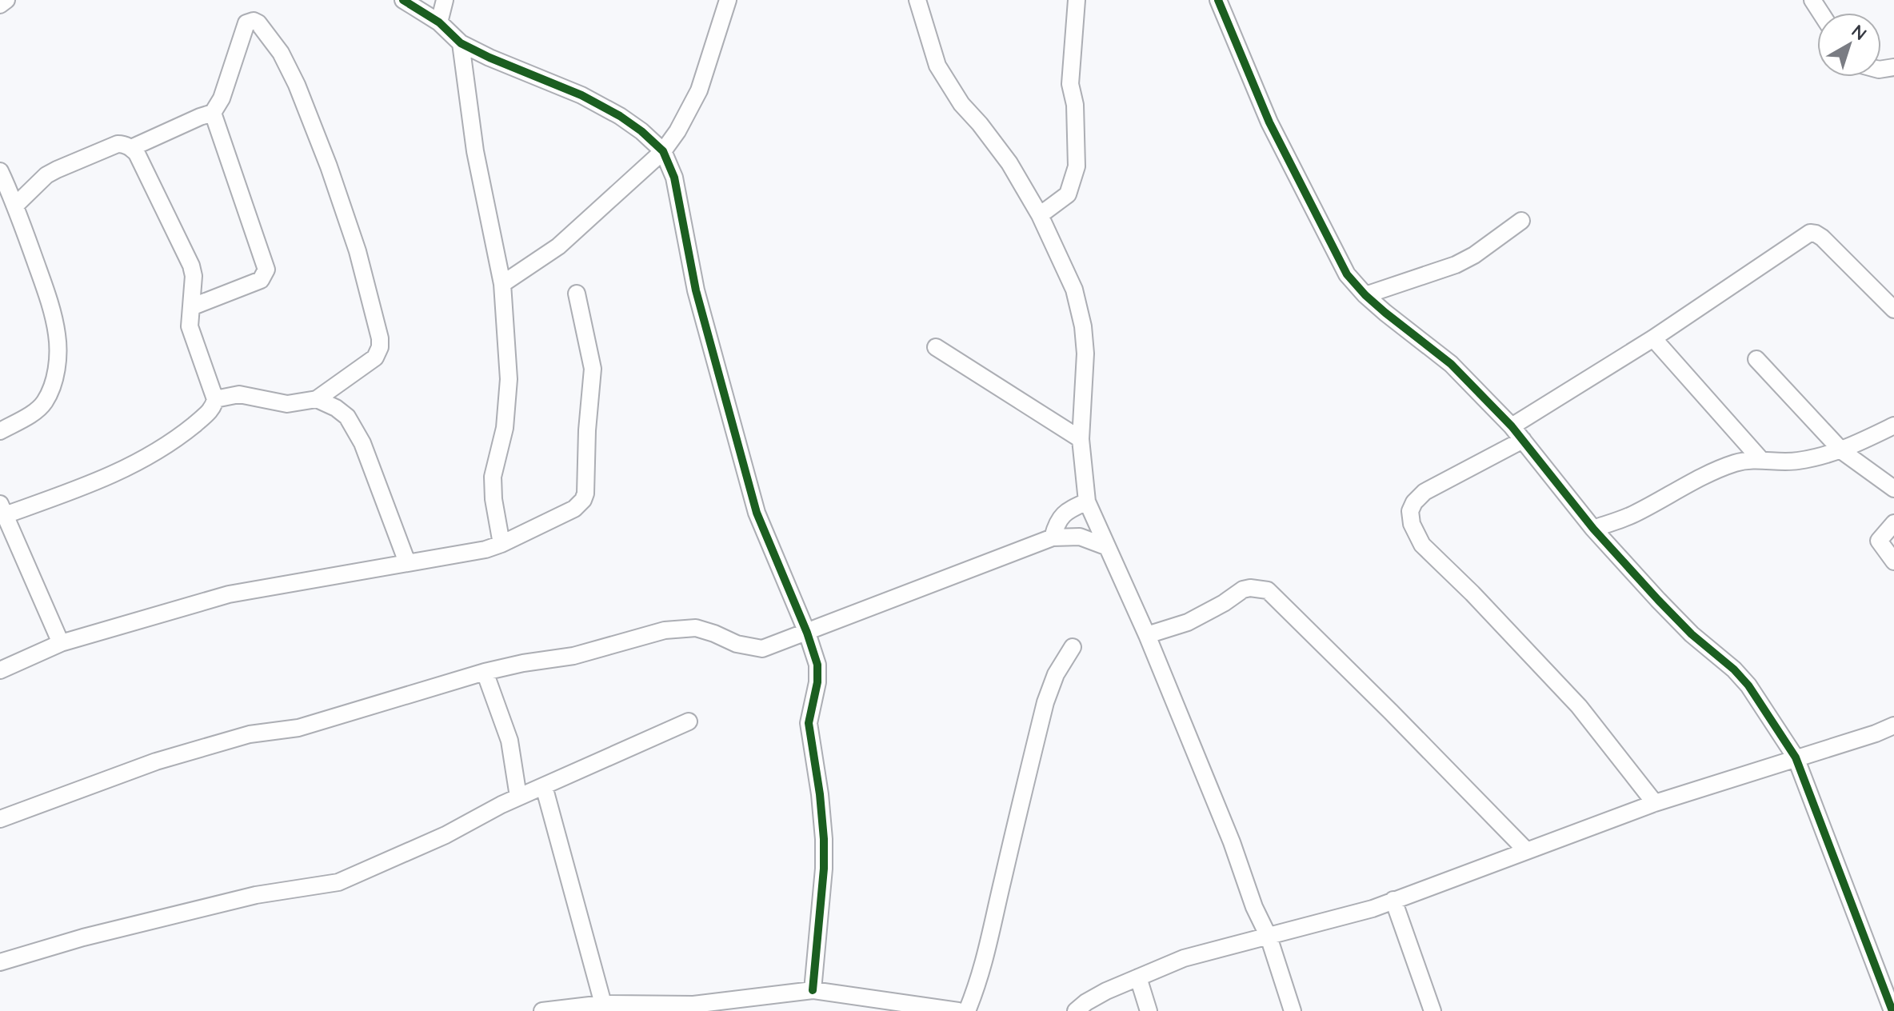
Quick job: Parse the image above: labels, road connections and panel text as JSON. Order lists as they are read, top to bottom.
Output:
{
  "north": "top right"
}
